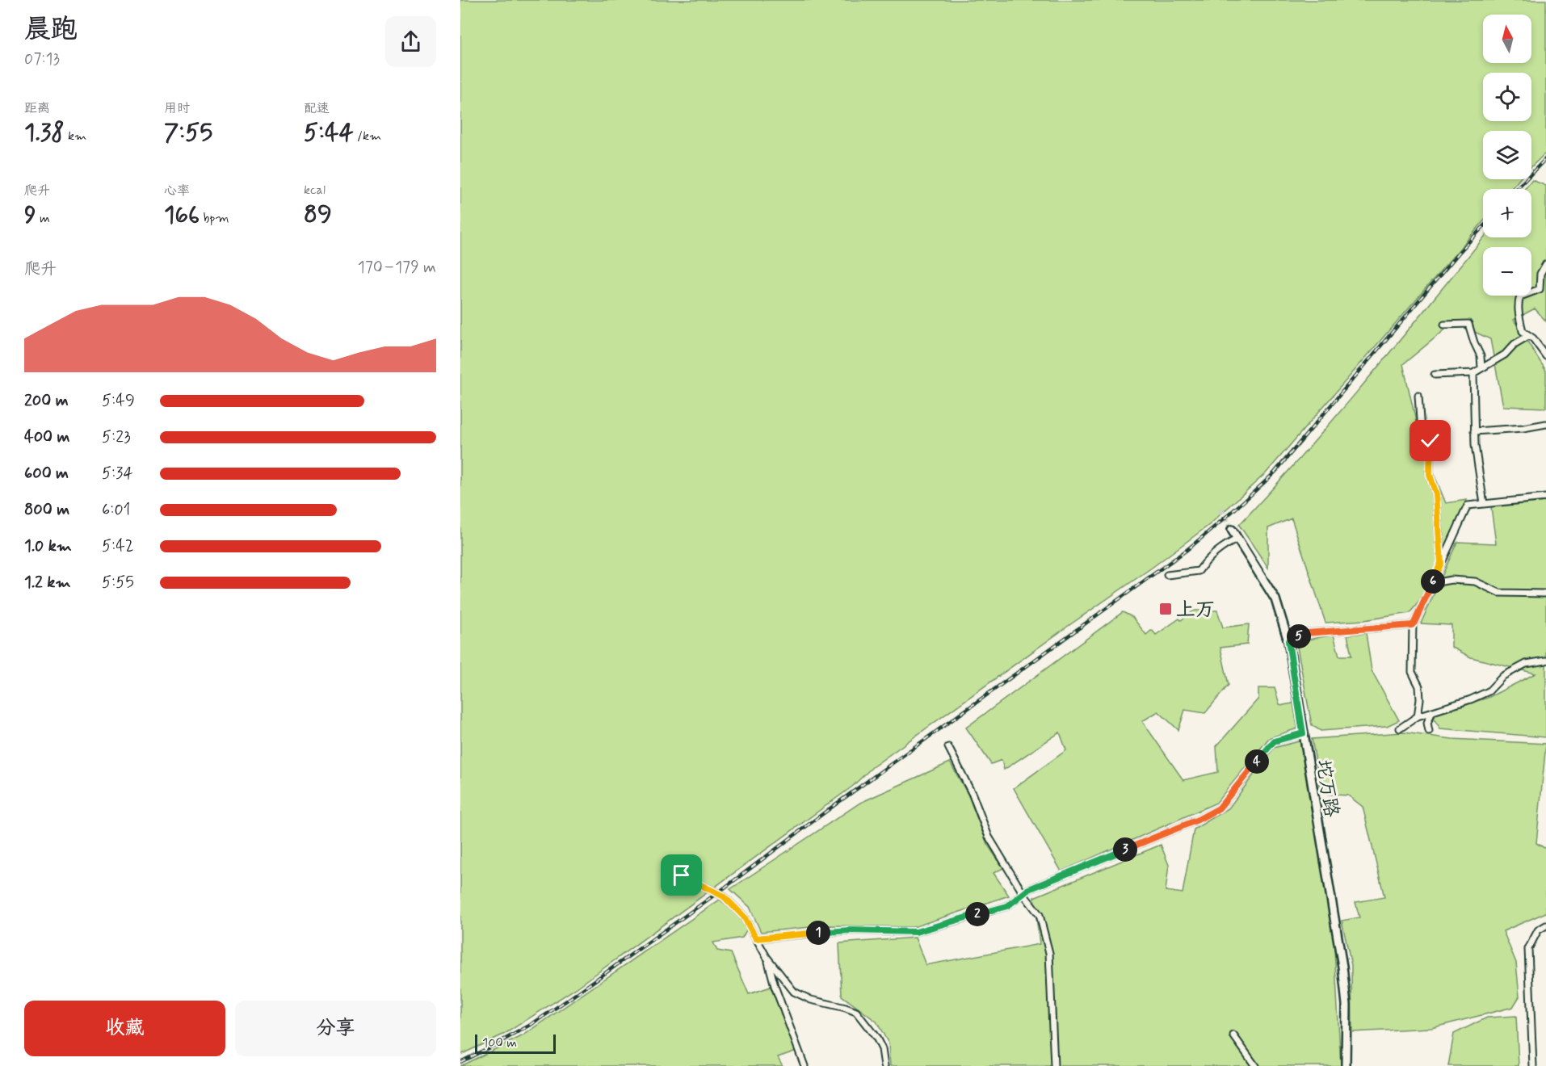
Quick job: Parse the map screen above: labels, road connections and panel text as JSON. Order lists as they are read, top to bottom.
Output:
{
  "streets": {
    "main road": ["坨万路"]
  },
  "places": {
    "transit": ["上万"]
  },
  "scale_bar": "100 m",
  "north": "top",
  "page": {
    "heading": ["晨跑", "07:13"],
    "map_buttons": ["+", "−"],
    "stats": [
      ["距离", "1.38 km"],
      ["用时", "7:55"],
      ["配速", "5:44 /km"],
      ["爬升", "9 m"],
      ["心率", "166 bpm"],
      ["kcal", "89"]
    ],
    "chart": ["爬升", "170–179 m"],
    "list": [
      {
        "name": "200 m",
        "note": "5:49"
      },
      {
        "name": "400 m",
        "note": "5:23"
      },
      {
        "name": "600 m",
        "note": "5:34"
      },
      {
        "name": "800 m",
        "note": "6:01"
      },
      {
        "name": "1.0 km",
        "note": "5:42"
      },
      {
        "name": "1.2 km",
        "note": "5:55"
      }
    ],
    "pins": [
      "6",
      "5",
      "4",
      "3",
      "2",
      "1"
    ],
    "buttons": ["收藏", "分享"],
    "scale": "100 m"
  }
}
